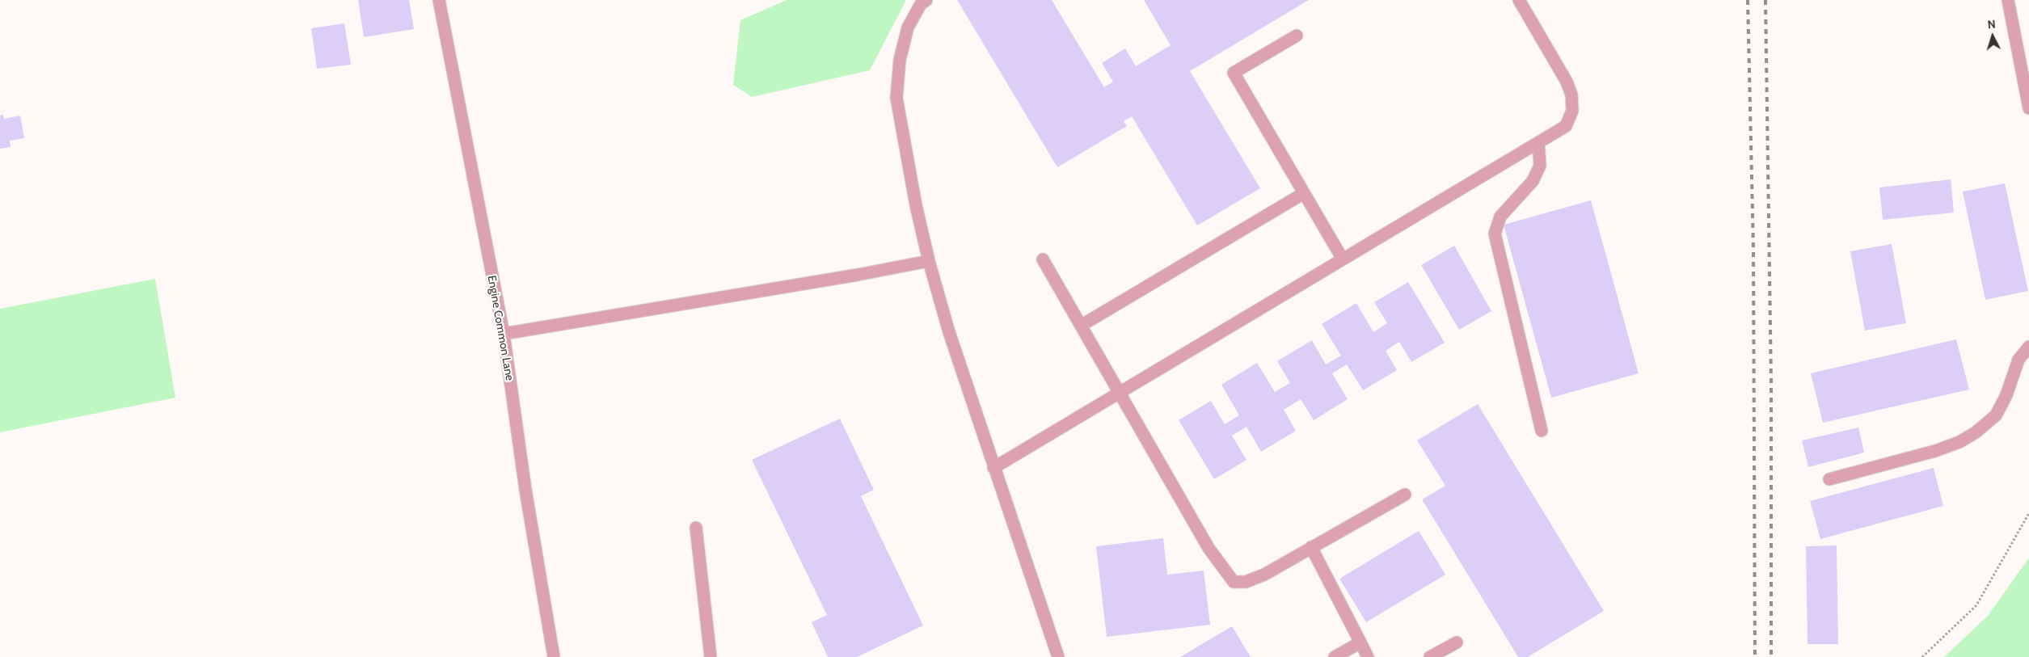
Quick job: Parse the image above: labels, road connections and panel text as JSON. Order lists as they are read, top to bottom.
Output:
{
  "streets": {
    "street": ["Engine Common Lane"]
  },
  "north": "top"
}
